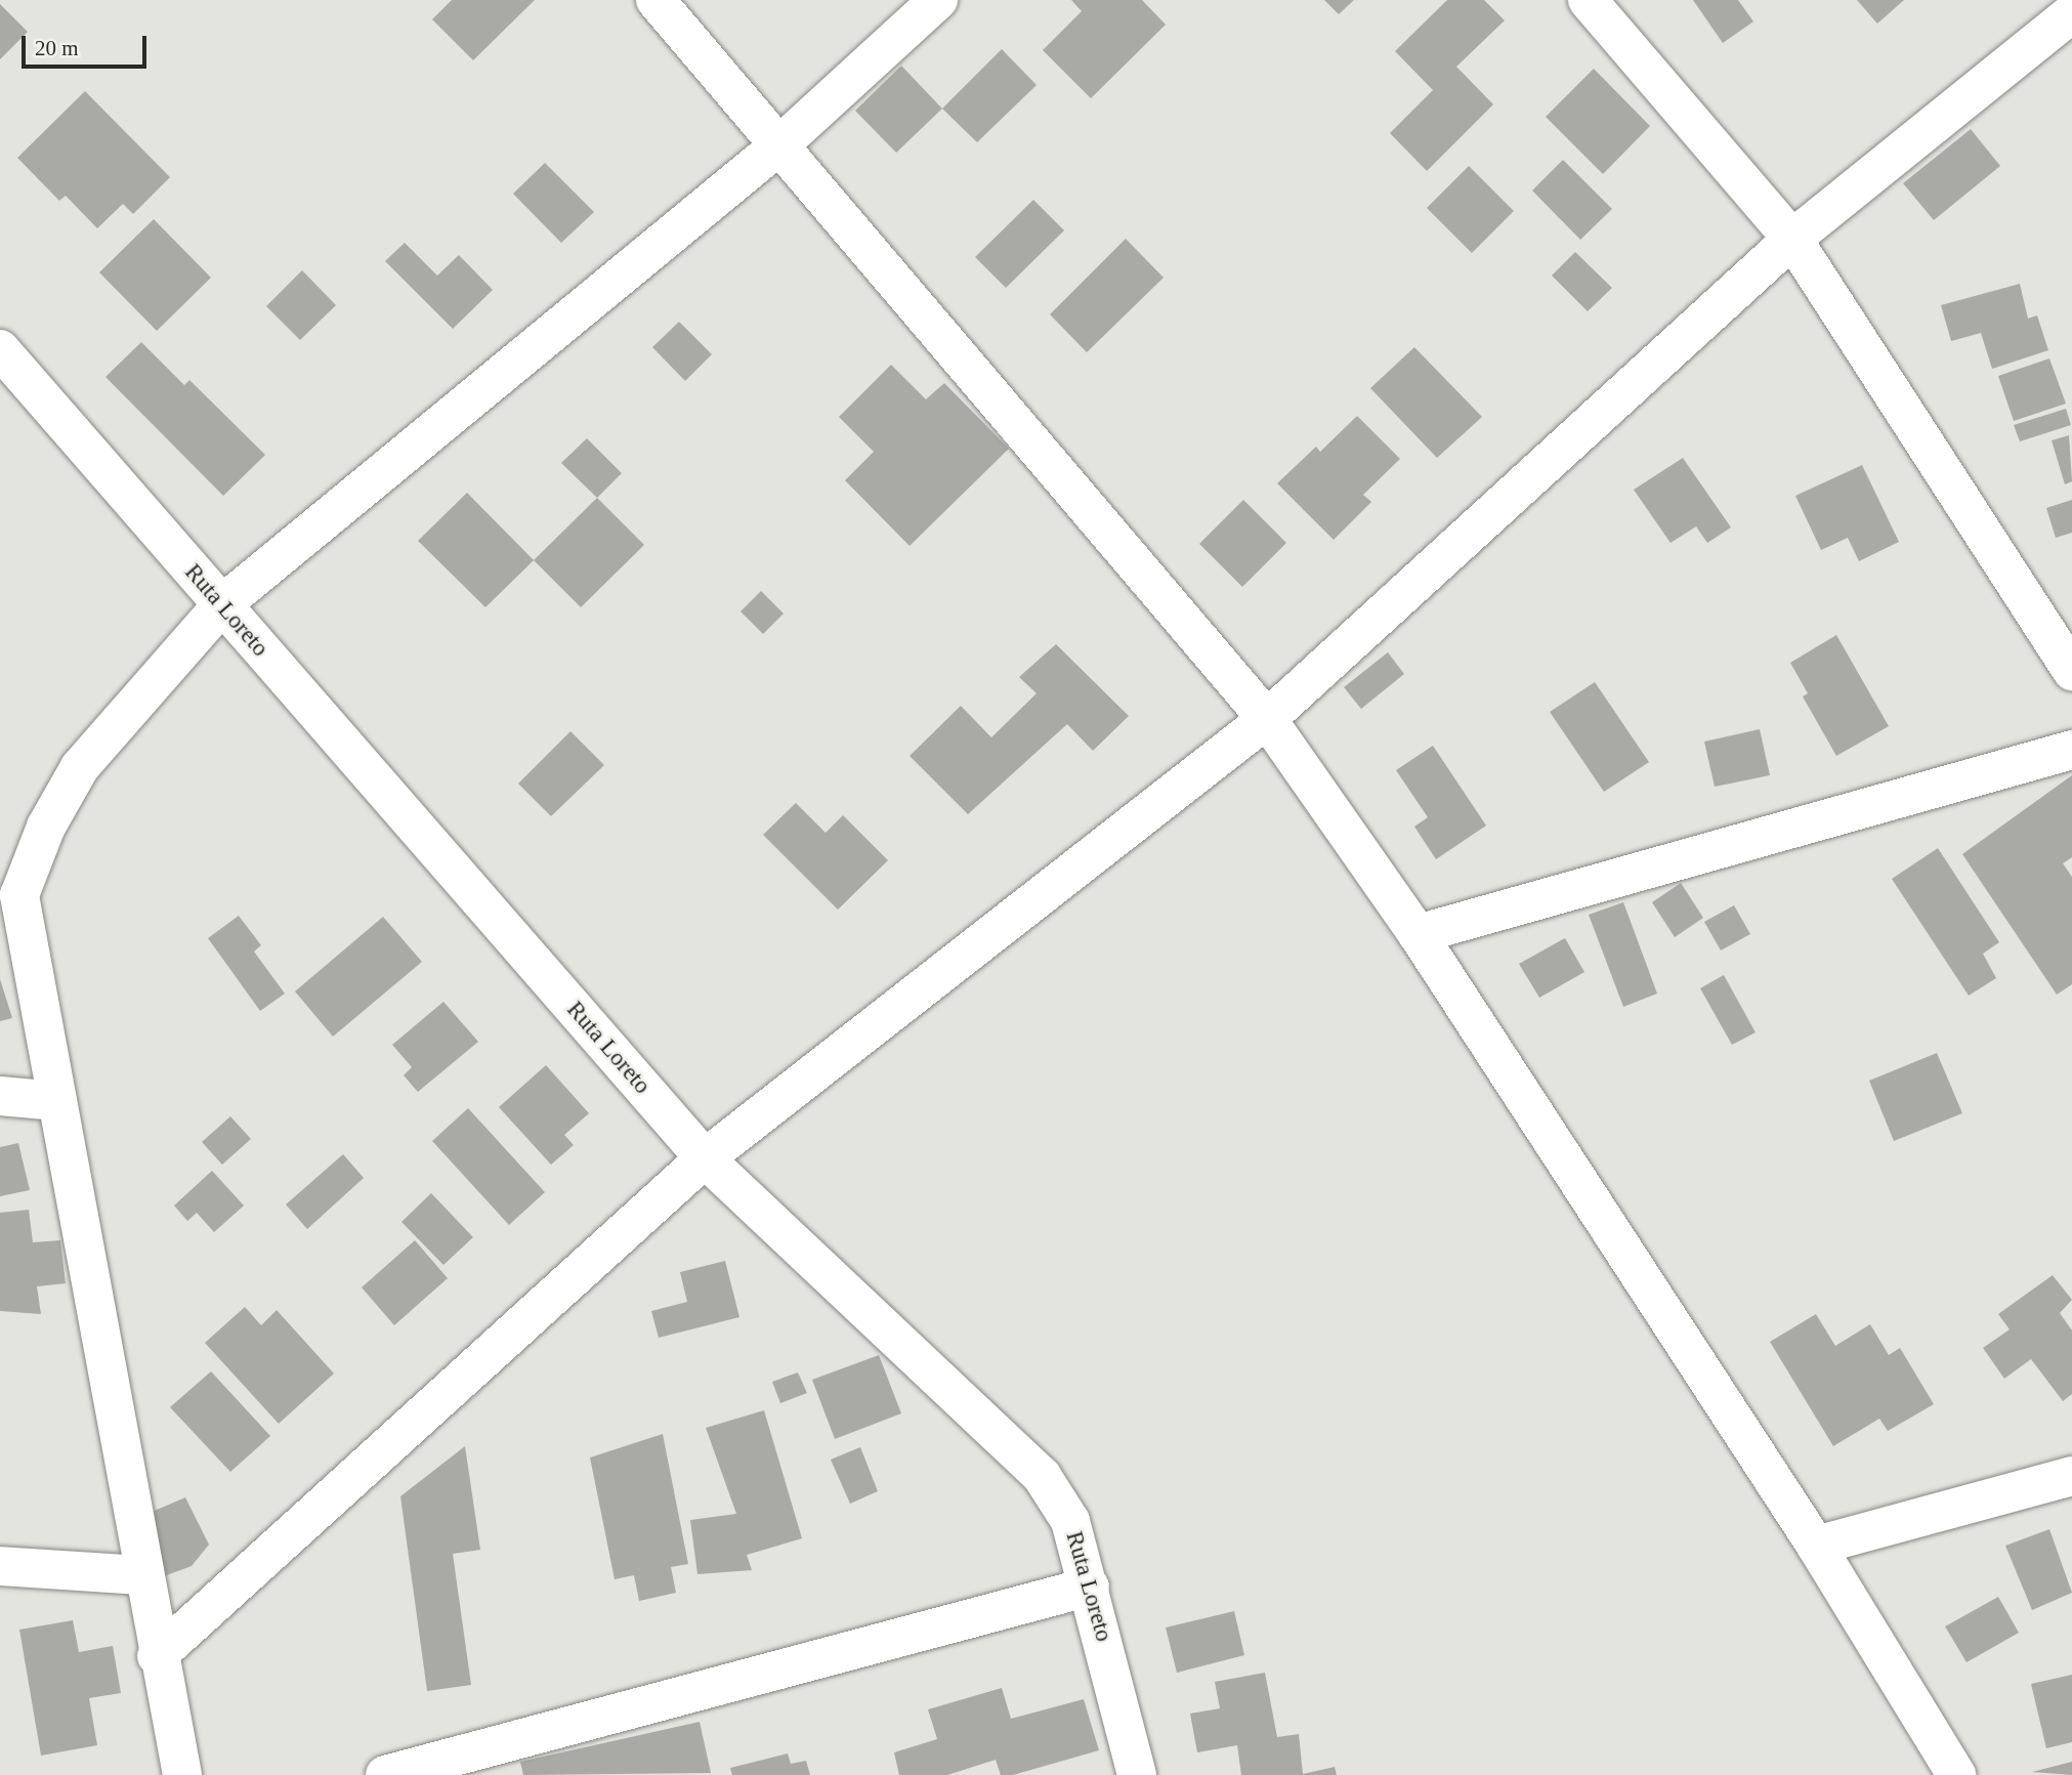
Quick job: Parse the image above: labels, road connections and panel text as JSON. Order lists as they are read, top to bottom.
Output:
{
  "streets": {
    "street": ["Ruta Loreto"]
  },
  "scale_bar": "20 m"
}
